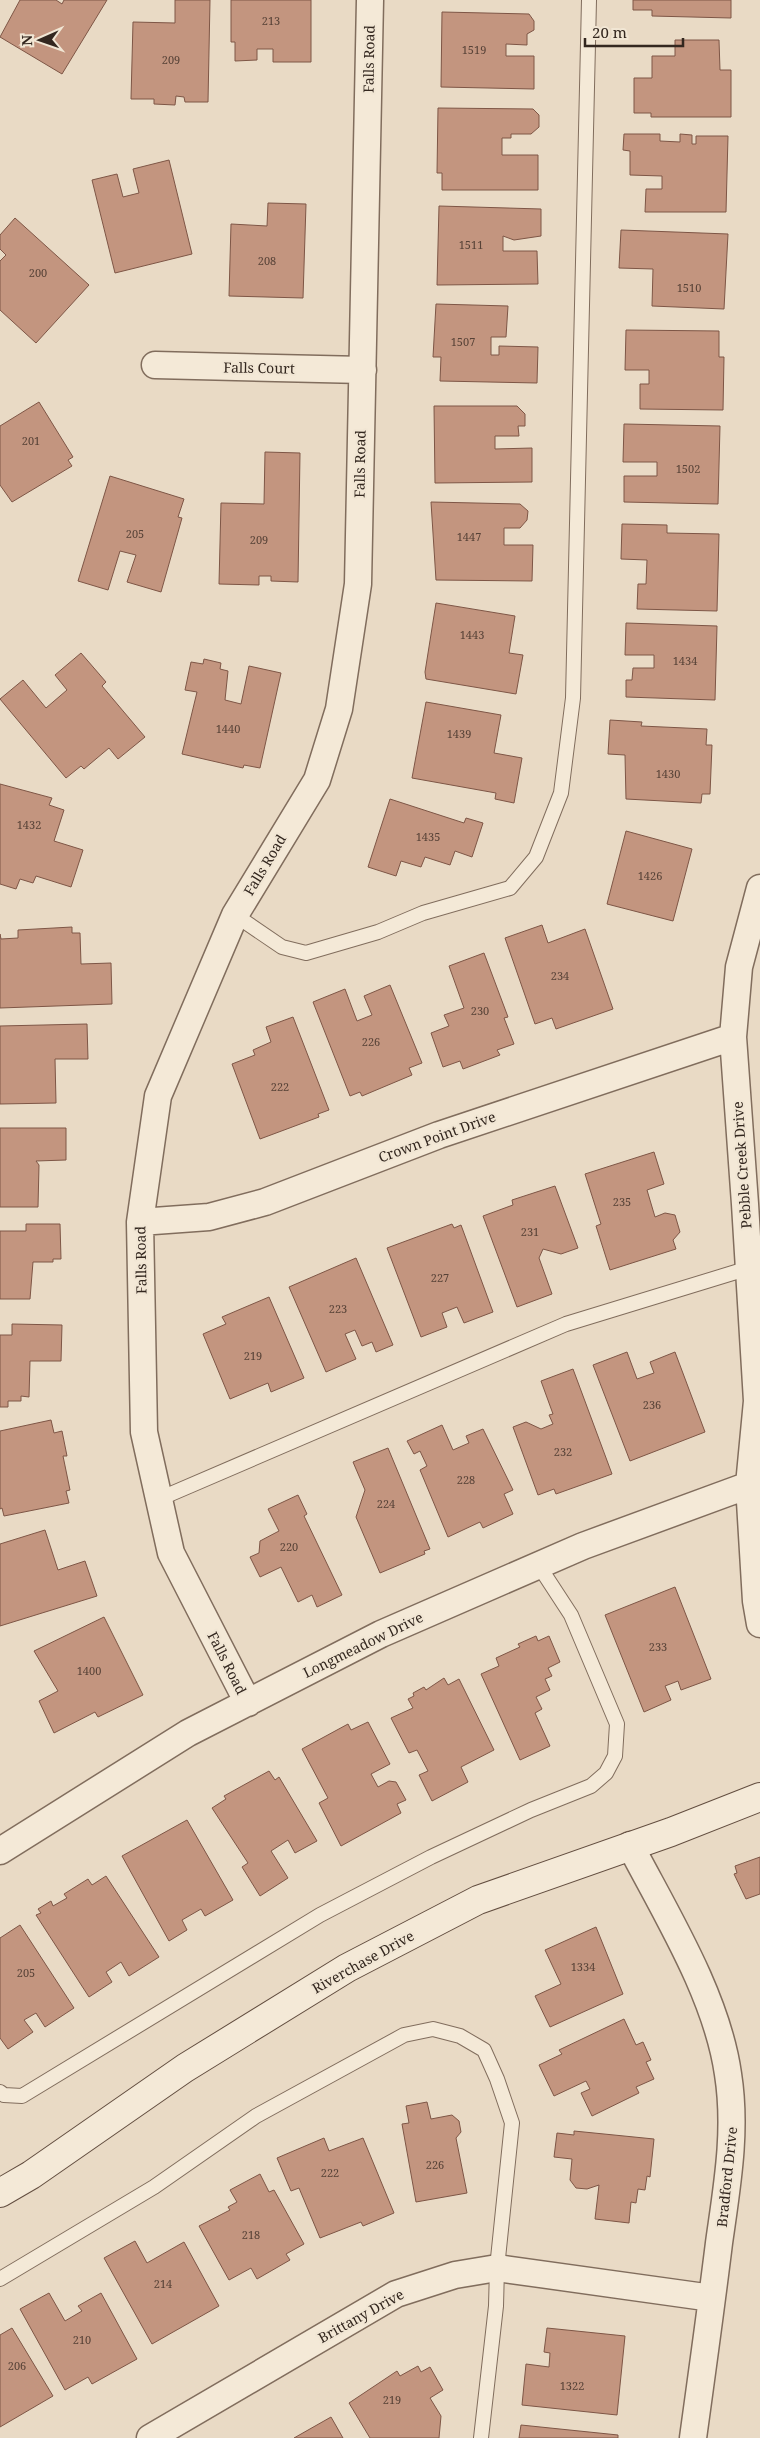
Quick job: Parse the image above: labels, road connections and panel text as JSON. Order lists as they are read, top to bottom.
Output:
{
  "streets": {
    "street": [
      "Falls Road",
      "Falls Court",
      "Crown Point Drive",
      "Pebble Creek Drive",
      "Longmeadow Drive",
      "Riverchase Drive",
      "Bradford Drive",
      "Brittany Drive"
    ]
  },
  "crossings": [
    ["Falls Road", "Falls Court"],
    ["Falls Road", "Crown Point Drive"],
    ["Falls Road", "Longmeadow Drive"],
    ["Crown Point Drive", "Pebble Creek Drive"],
    ["Pebble Creek Drive", "Longmeadow Drive"],
    ["Riverchase Drive", "Bradford Drive"],
    ["Bradford Drive", "Brittany Drive"]
  ],
  "house_numbers": [
    "213",
    "1519",
    "209",
    "1511",
    "208",
    "200",
    "1510",
    "1507",
    "201",
    "1502",
    "205",
    "1447",
    "209",
    "1443",
    "1434",
    "1440",
    "1439",
    "1430",
    "1432",
    "1435",
    "1426",
    "234",
    "230",
    "226",
    "222",
    "235",
    "231",
    "227",
    "223",
    "219",
    "236",
    "232",
    "228",
    "224",
    "220",
    "233",
    "1400",
    "1334",
    "205",
    "226",
    "222",
    "218",
    "214",
    "210",
    "206",
    "1322",
    "219"
  ],
  "scale_bar": "20 m",
  "north": "left"
}
